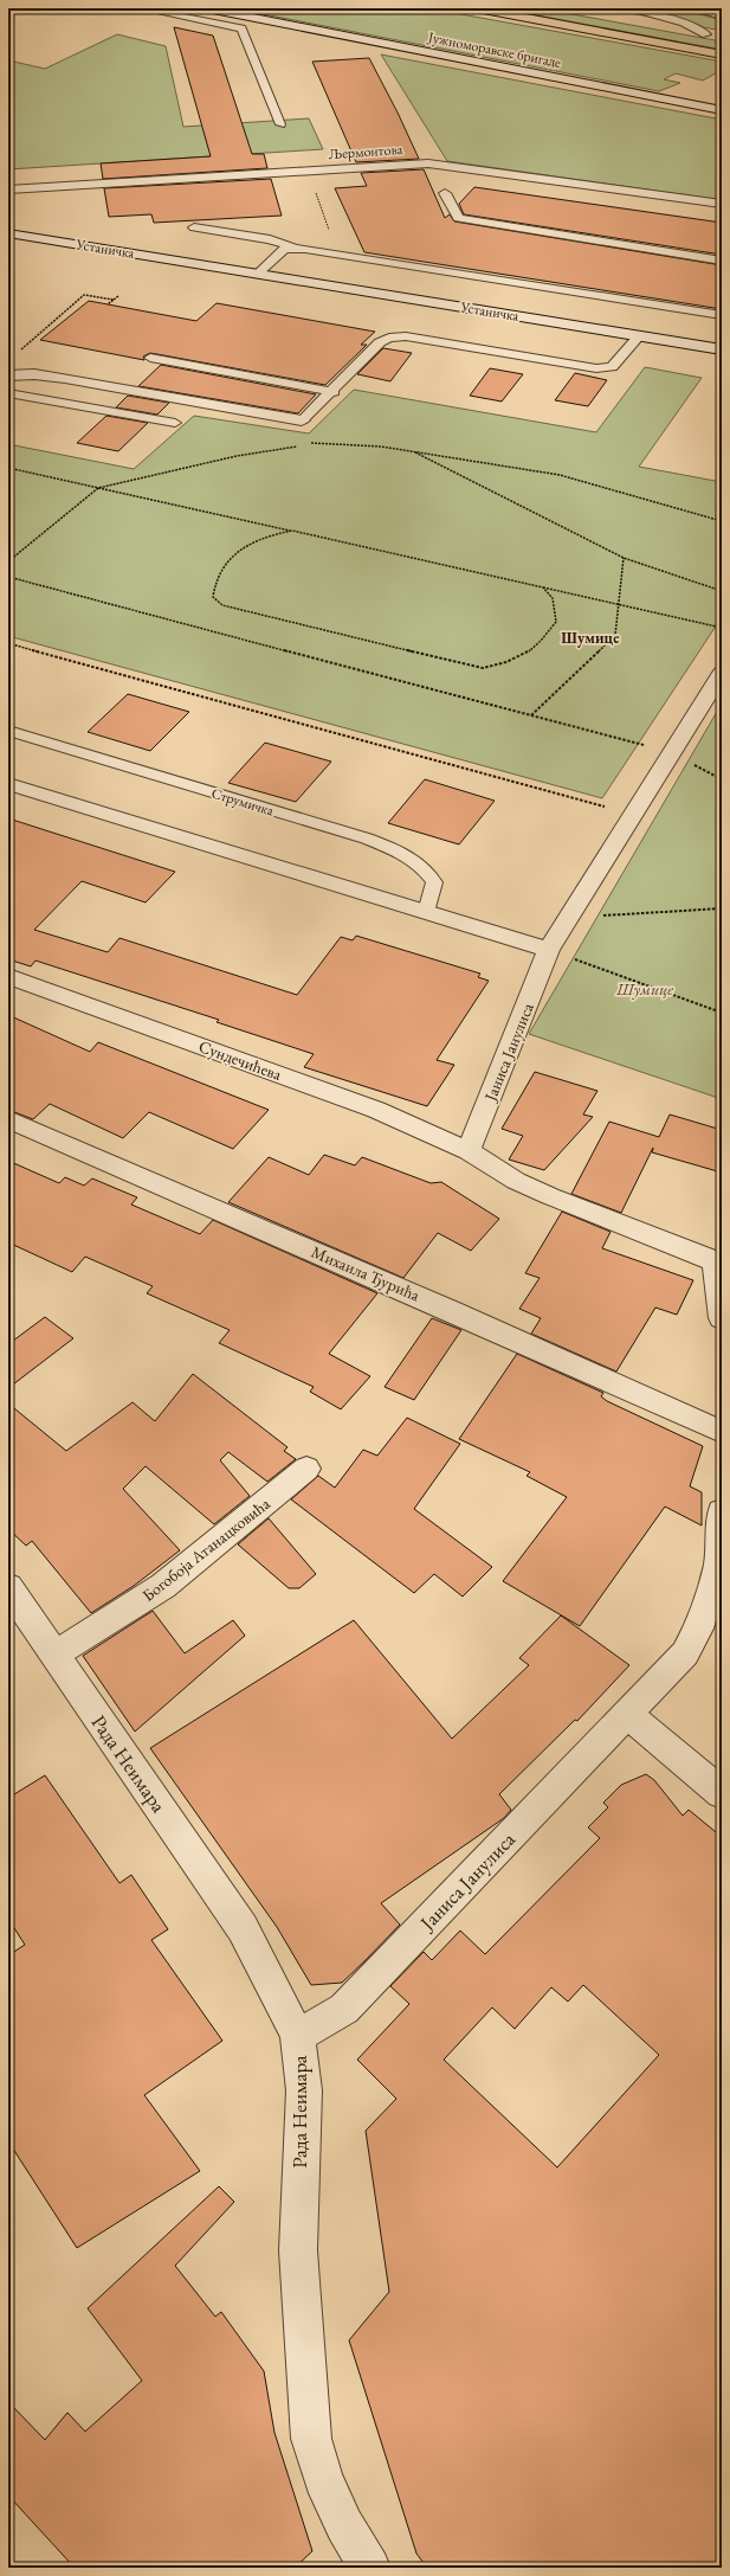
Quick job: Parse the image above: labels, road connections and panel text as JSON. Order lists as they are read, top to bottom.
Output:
{
  "streets": {
    "street": [
      "Јужноморавске бригаде",
      "Љермонтова",
      "Устаничка",
      "Јаниса Јанулиса",
      "Сундечићева",
      "Михаила Ђурића",
      "Богобоја Атанацковића",
      "Рада Неимара"
    ],
    "lane": ["Струмичка"]
  },
  "crossings": [
    ["Јаниса Јанулиса", "Сундечићева"],
    ["Јаниса Јанулиса", "Рада Неимара"],
    ["Богобоја Атанацковића", "Рада Неимара"]
  ],
  "districts": ["Шумице"],
  "parks": ["Шумице"]
}
